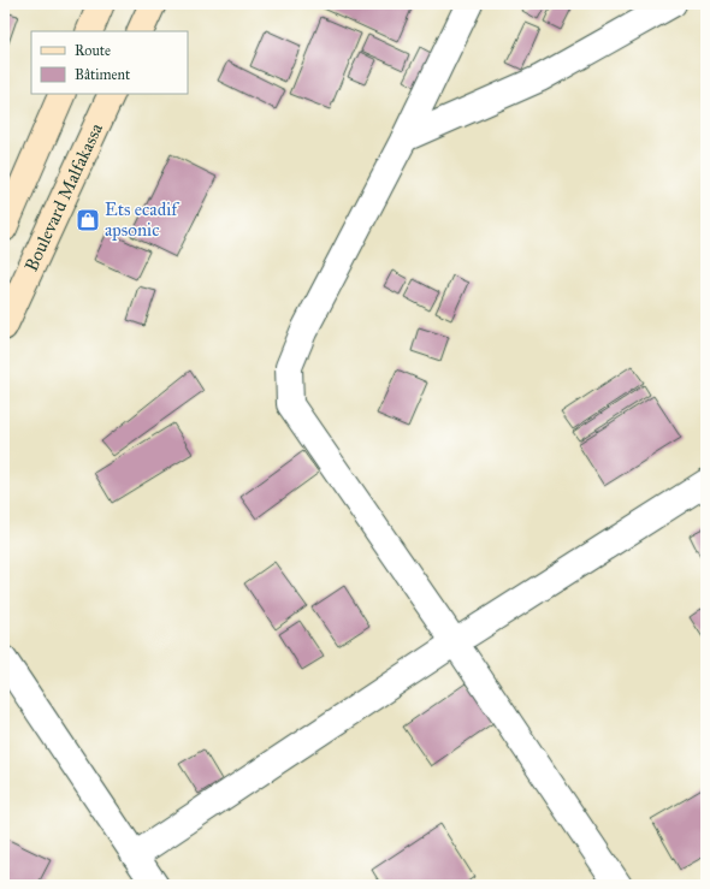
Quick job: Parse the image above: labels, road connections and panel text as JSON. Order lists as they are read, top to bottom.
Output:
{
  "streets": {
    "main road": ["Boulevard Malfakassa"]
  },
  "places": {
    "shop": ["Ets ecadif apsonic"]
  },
  "legend": ["Route", "Bâtiment"]
}
